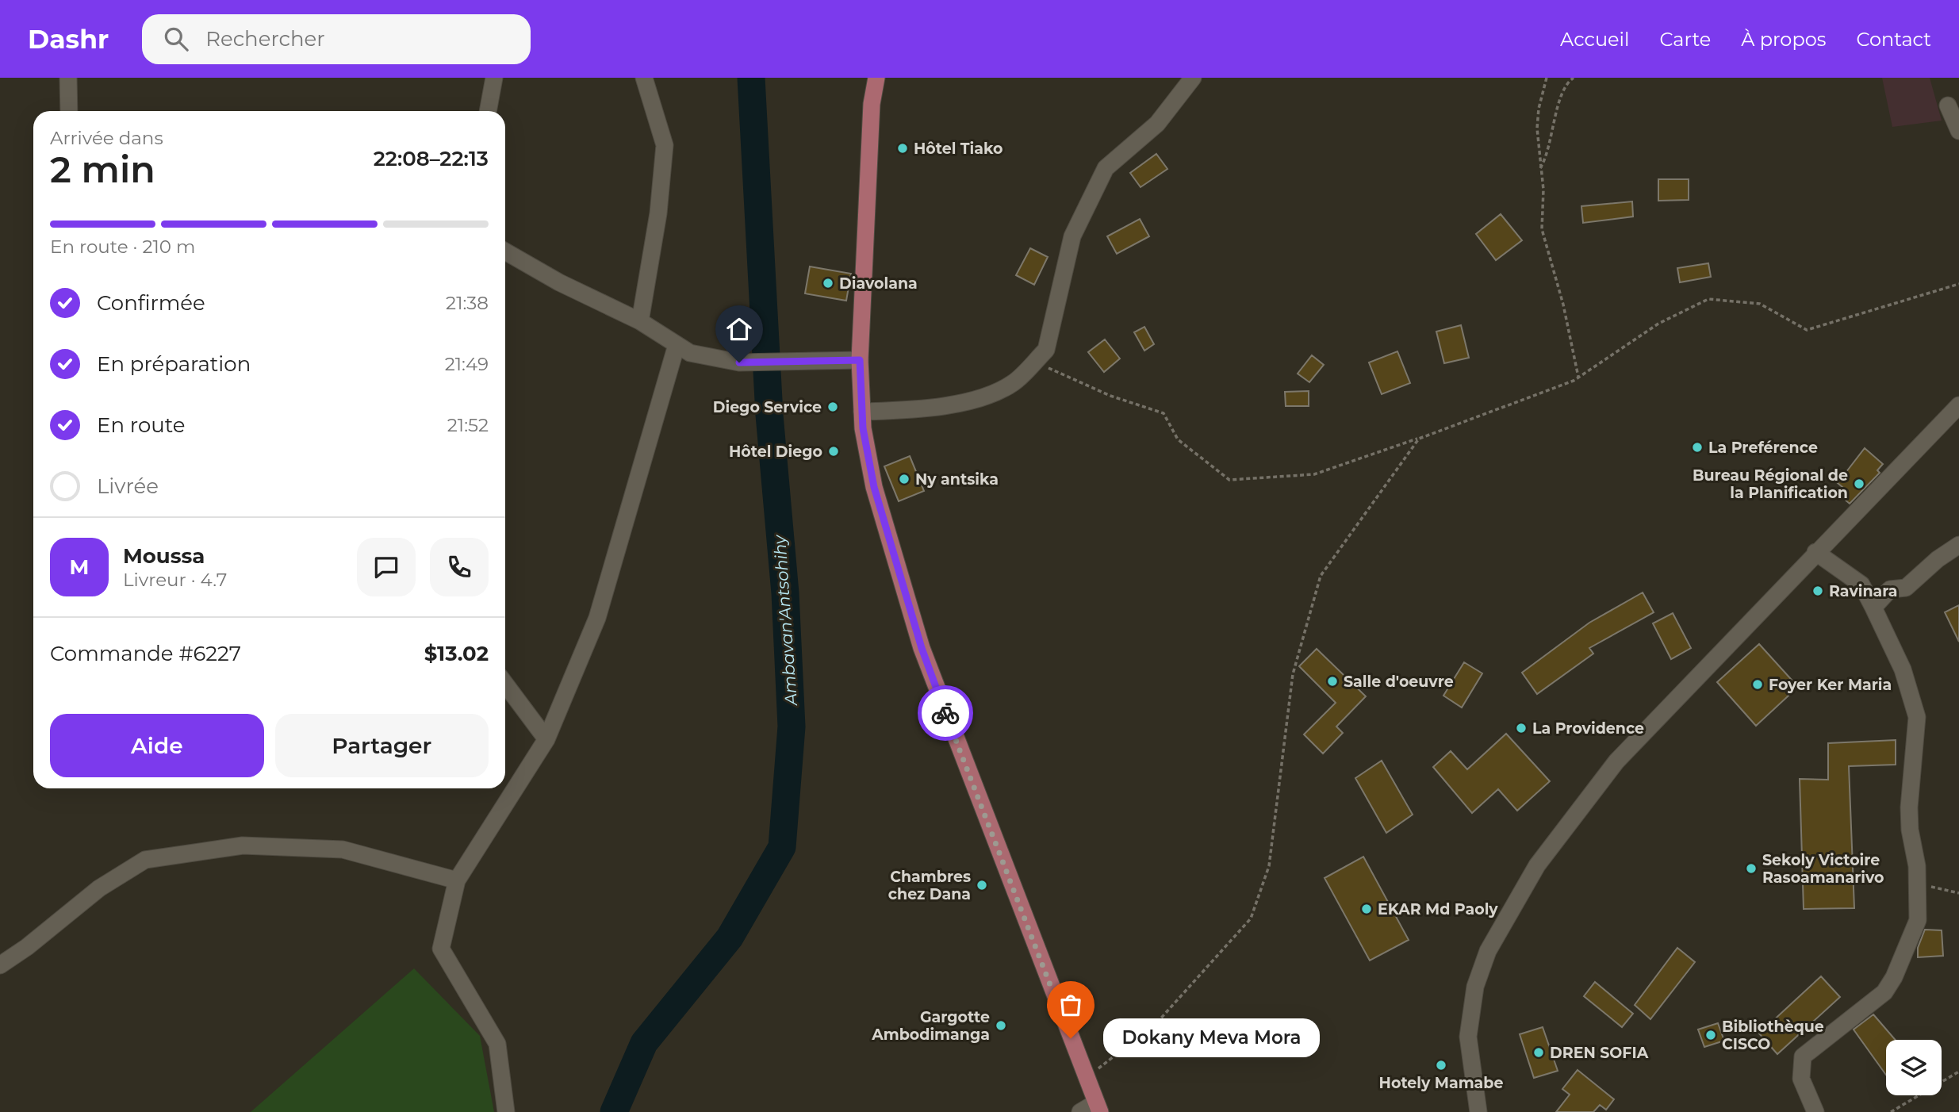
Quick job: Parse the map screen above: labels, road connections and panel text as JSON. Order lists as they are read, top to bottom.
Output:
{
  "water": ["Ambavan'Antsohihy"],
  "places": [
    "Hôtel Tiako",
    "Diavolana",
    "Diego Service",
    "La Preférence",
    "Hôtel Diego",
    "Ny antsika",
    "Bureau Régional de la Planification",
    "Ravinara",
    "Salle d'oeuvre",
    "Foyer Ker Maria",
    "La Providence",
    "Sekoly Victoire Rasoamanarivo",
    "Chambres chez Dana",
    "EKAR Md Paoly",
    "Gargotte Ambodimanga",
    "Bibliothèque CISCO",
    "Dokany Meva Mora",
    "DREN SOFIA",
    "Hotely Mamabe"
  ],
  "page": {
    "header": "Dashr",
    "search": "Rechercher",
    "nav": [
      "Accueil",
      "Carte",
      "À propos",
      "Contact"
    ],
    "heading": ["2 min", "Arrivée dans", "22:08–22:13"],
    "panel": [
      "Moussa",
      "Livreur · 4.7",
      "Commande #6227",
      "$13.02"
    ],
    "bar": "En route · 210 m",
    "list": [
      ["Confirmée", "21:38"],
      ["En préparation", "21:49"],
      ["En route", "21:52"],
      "Livrée"
    ],
    "round": "M",
    "buttons": ["Aide", "Partager"],
    "bubble": "Dokany Meva Mora"
  }
}
